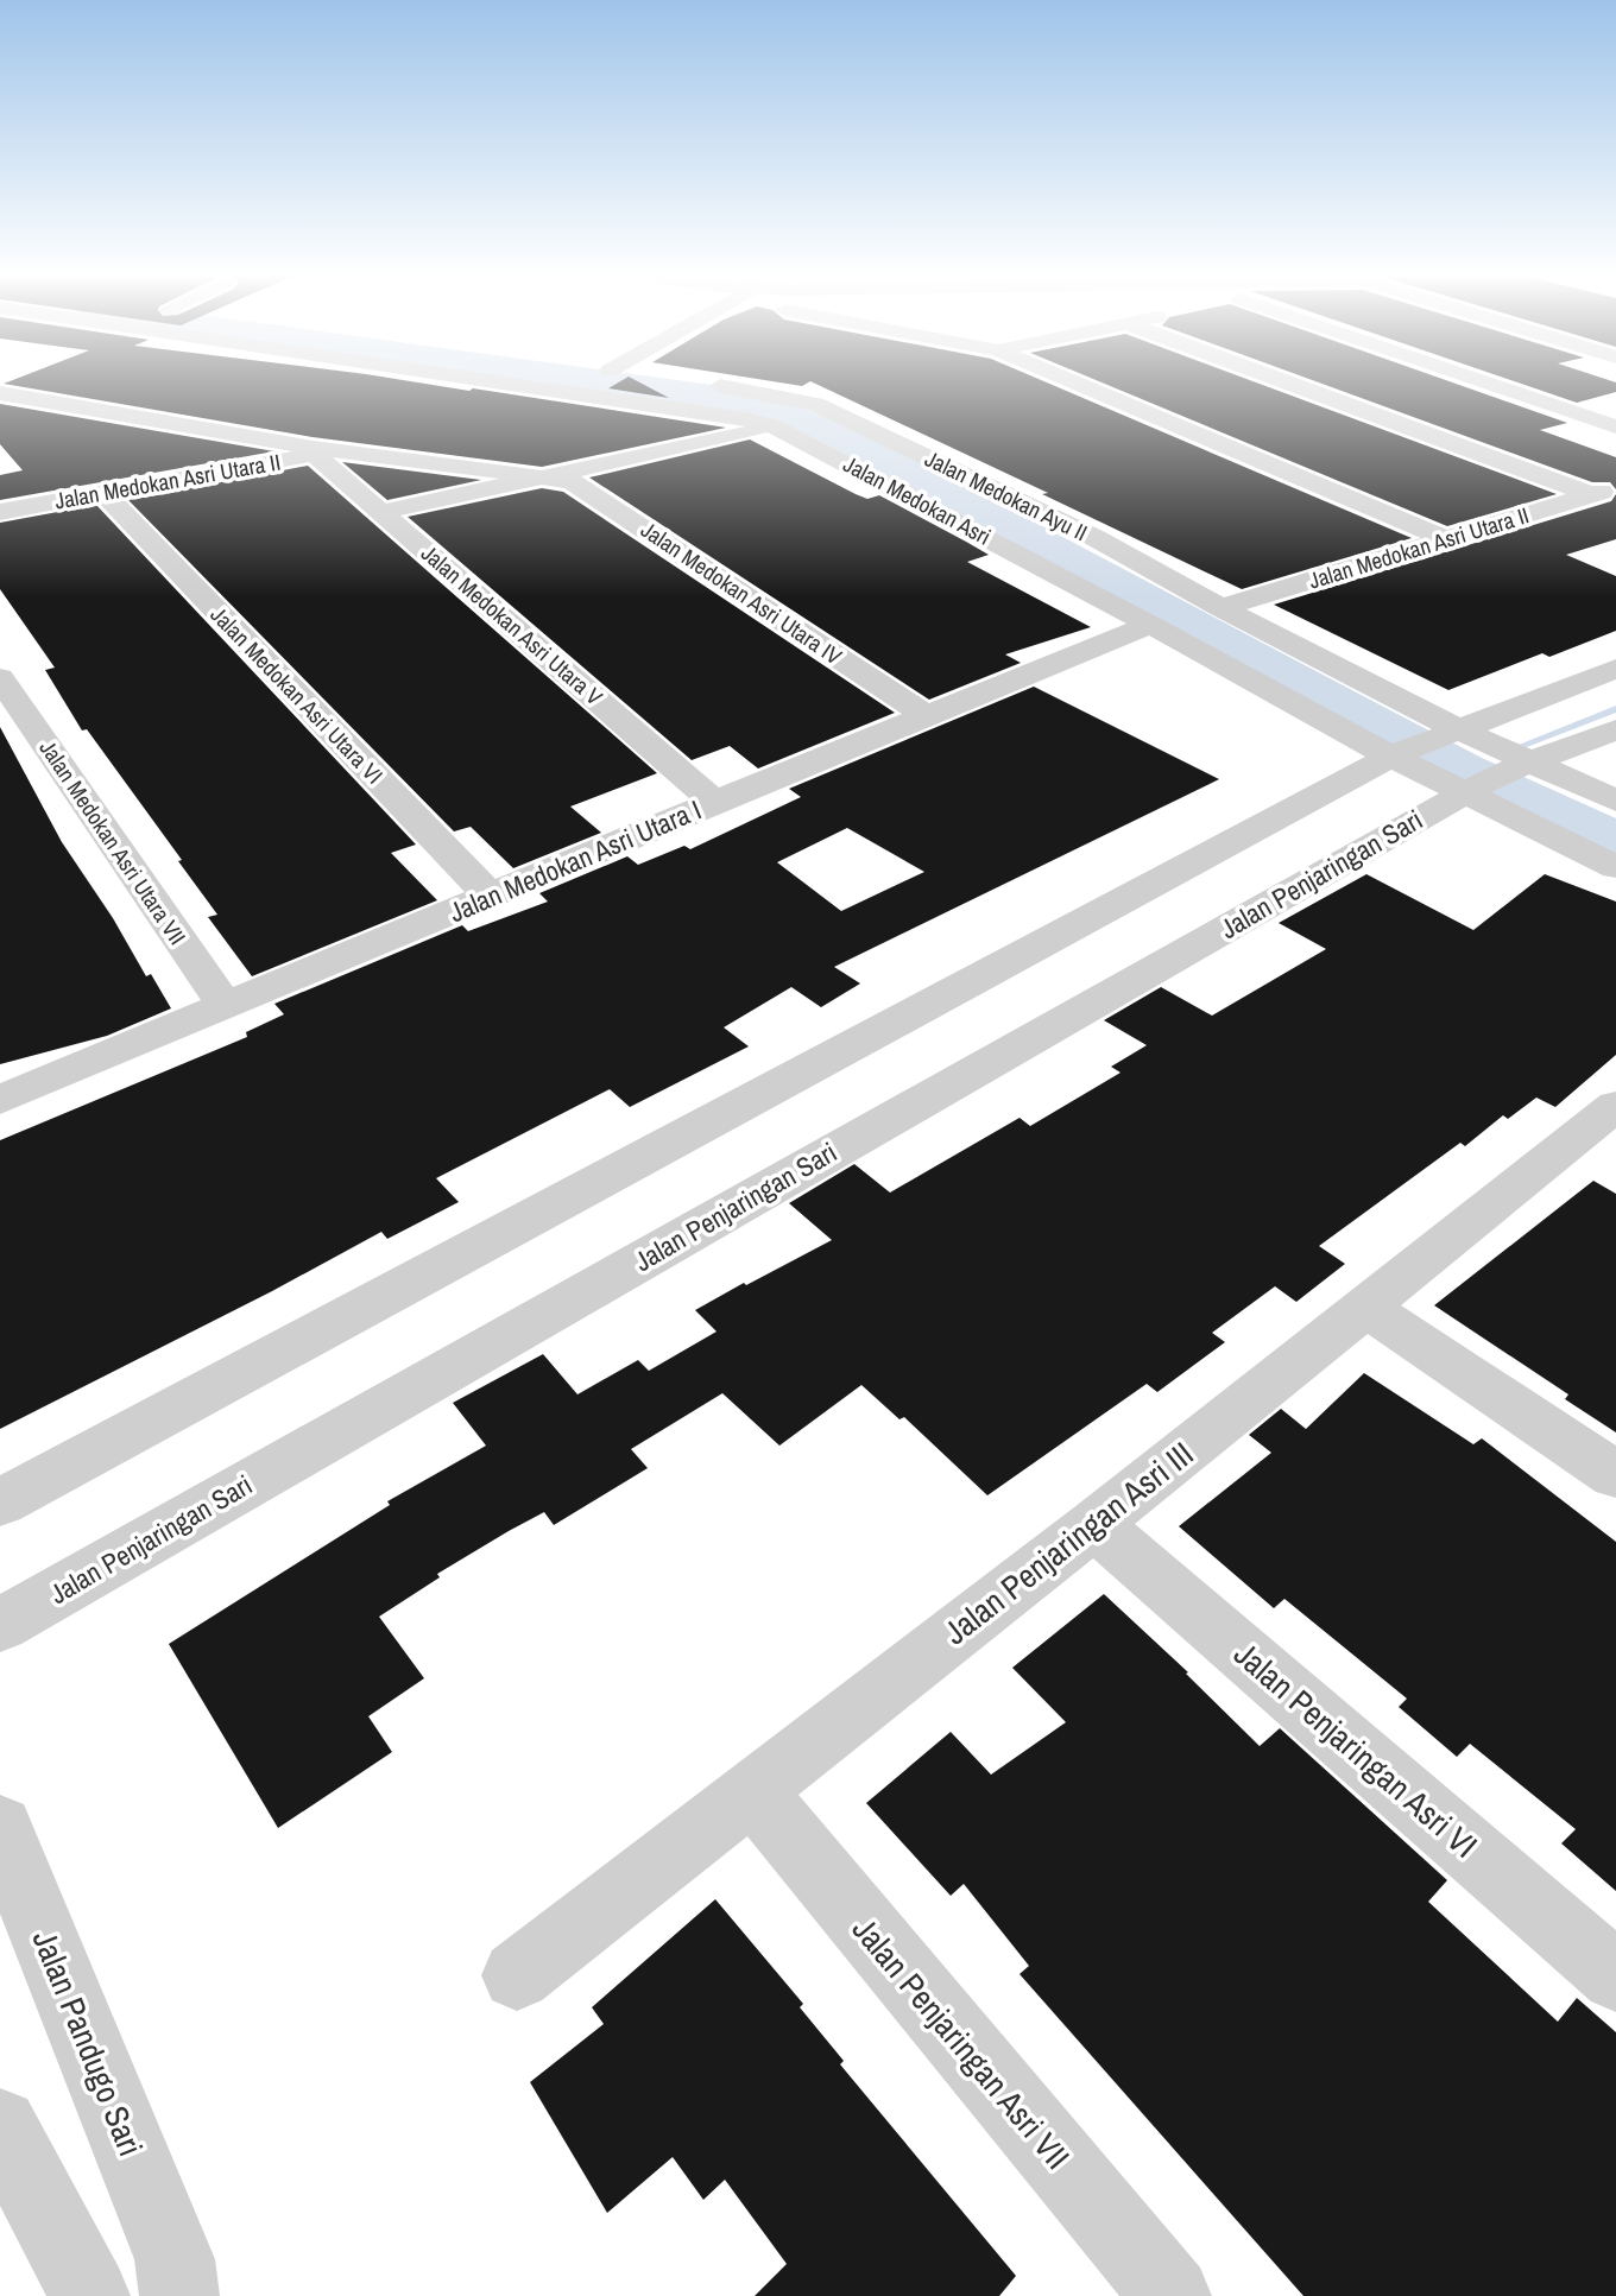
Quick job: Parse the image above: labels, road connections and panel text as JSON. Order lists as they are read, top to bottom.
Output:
{
  "streets": {
    "street": [
      "Jalan Medokan Asri Utara II",
      "Jalan Medokan Ayu II",
      "Jalan Medokan Asri",
      "Jalan Medokan Asri Utara IV",
      "Jalan Medokan Asri Utara V",
      "Jalan Medokan Asri Utara VI",
      "Jalan Medokan Asri Utara VII",
      "Jalan Medokan Asri Utara I",
      "Jalan Penjaringan Sari",
      "Jalan Penjaringan Asri III",
      "Jalan Penjaringan Asri VI",
      "Jalan Pandugo Sari",
      "Jalan Penjaringan Asri VII"
    ]
  },
  "crossings": [
    ["Jalan Medokan Asri Utara II", "Jalan Medokan Ayu II"],
    ["Jalan Medokan Asri Utara II", "Jalan Medokan Asri Utara IV"],
    ["Jalan Medokan Asri Utara II", "Jalan Medokan Asri Utara V"],
    ["Jalan Medokan Asri Utara II", "Jalan Medokan Asri Utara VI"],
    ["Jalan Medokan Asri", "Jalan Medokan Asri Utara IV"],
    ["Jalan Medokan Asri", "Jalan Medokan Asri Utara I"],
    ["Jalan Medokan Asri", "Jalan Penjaringan Sari"],
    ["Jalan Medokan Asri Utara IV", "Jalan Medokan Asri Utara V"],
    ["Jalan Medokan Asri Utara IV", "Jalan Medokan Asri Utara I"],
    ["Jalan Medokan Asri Utara V", "Jalan Medokan Asri Utara I"],
    ["Jalan Medokan Asri Utara VI", "Jalan Medokan Asri Utara I"],
    ["Jalan Medokan Asri Utara VII", "Jalan Medokan Asri Utara I"],
    ["Jalan Penjaringan Asri III", "Jalan Penjaringan Asri VI"],
    ["Jalan Penjaringan Asri III", "Jalan Penjaringan Asri VII"]
  ]
}
